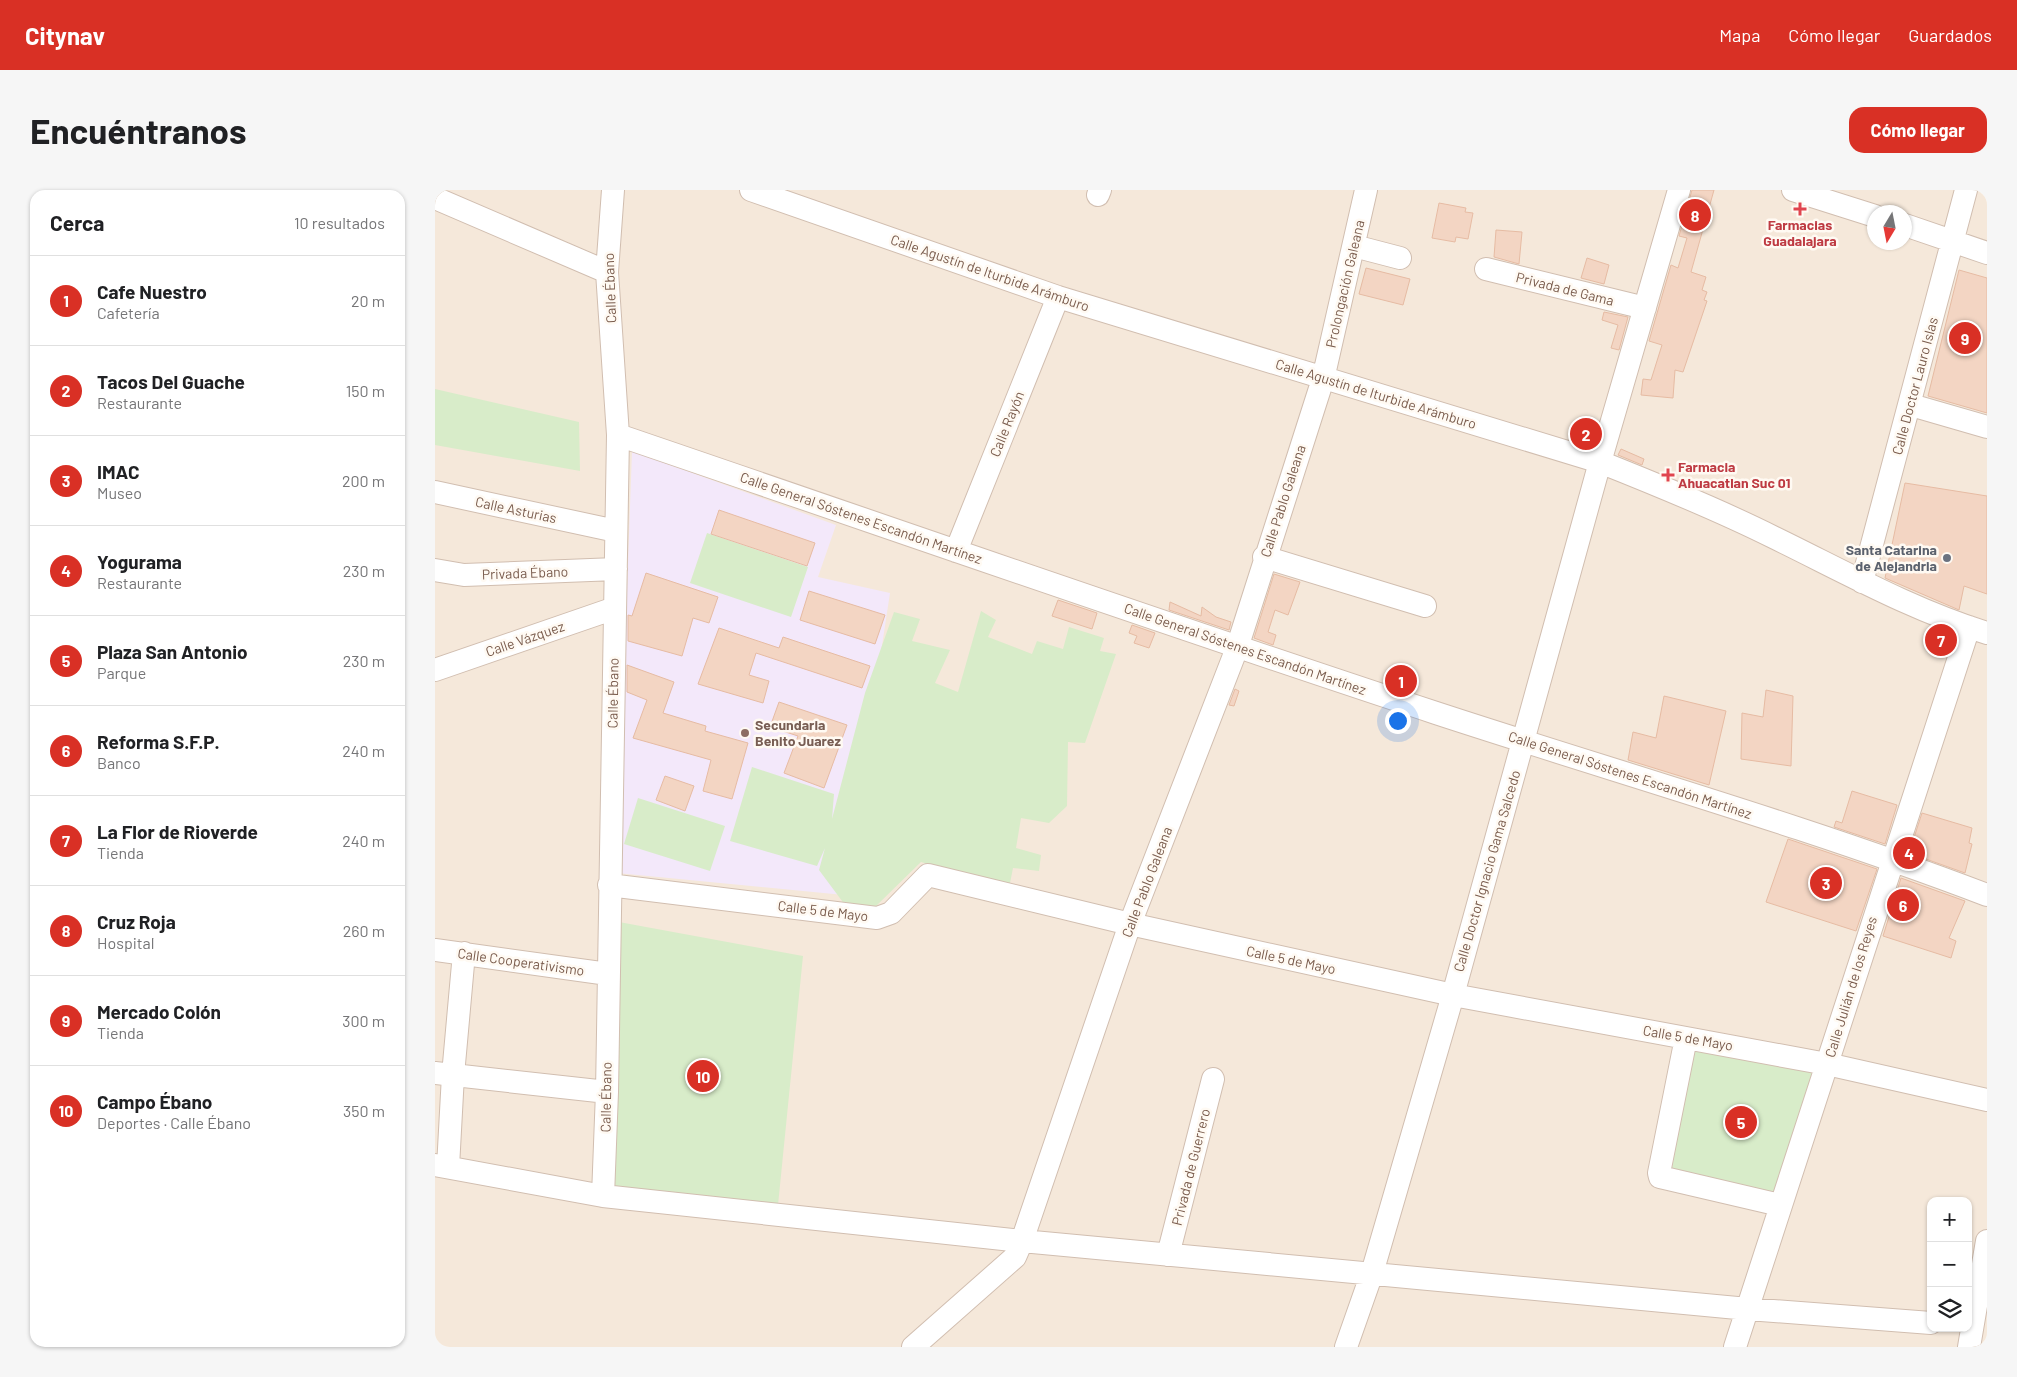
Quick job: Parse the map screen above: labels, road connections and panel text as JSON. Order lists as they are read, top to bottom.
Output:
{
  "streets": {
    "street": [
      "Calle Agustín de Iturbide Arámburo",
      "Prolongación Galeana",
      "Calle Ébano",
      "Privada de Gama",
      "Calle Doctor Lauro Islas",
      "Calle Rayón",
      "Calle Pablo Galeana",
      "Calle Asturias",
      "Calle General Sóstenes Escandón Martínez",
      "Privada Ébano",
      "Calle Vázquez",
      "Calle Doctor Ignacio Gama Salcedo",
      "Calle 5 de Mayo",
      "Calle Cooperativismo",
      "Calle Julián de los Reyes",
      "Privada de Guerrero"
    ]
  },
  "crossings": [
    ["Calle Agustín de Iturbide Arámburo", "Prolongación Galeana"],
    ["Calle Agustín de Iturbide Arámburo", "Calle Doctor Lauro Islas"],
    ["Calle Agustín de Iturbide Arámburo", "Calle Rayón"],
    ["Calle Agustín de Iturbide Arámburo", "Calle Pablo Galeana"],
    ["Calle Agustín de Iturbide Arámburo", "Calle Doctor Ignacio Gama Salcedo"],
    ["Calle Agustín de Iturbide Arámburo", "Calle Julián de los Reyes"],
    ["Prolongación Galeana", "Calle Pablo Galeana"],
    ["Calle Ébano", "Calle Asturias"],
    ["Calle Ébano", "Calle General Sóstenes Escandón Martínez"],
    ["Calle Ébano", "Privada Ébano"],
    ["Calle Ébano", "Calle Vázquez"],
    ["Calle Ébano", "Calle 5 de Mayo"],
    ["Calle Ébano", "Calle Cooperativismo"],
    ["Privada de Gama", "Calle Doctor Ignacio Gama Salcedo"],
    ["Calle Rayón", "Calle General Sóstenes Escandón Martínez"],
    ["Calle Pablo Galeana", "Calle General Sóstenes Escandón Martínez"],
    ["Calle Pablo Galeana", "Calle 5 de Mayo"],
    ["Calle General Sóstenes Escandón Martínez", "Calle Doctor Ignacio Gama Salcedo"],
    ["Calle General Sóstenes Escandón Martínez", "Calle Julián de los Reyes"],
    ["Calle Doctor Ignacio Gama Salcedo", "Calle 5 de Mayo"],
    ["Calle 5 de Mayo", "Calle Julián de los Reyes"]
  ],
  "places": {
    "health": ["Farmacias Guadalajara", "Farmacia Ahuacatlan Suc 01"],
    "other": ["Santa Catarina de Alejandria", "Secundaria Benito Juarez"]
  },
  "north": "bottom",
  "page": {
    "header": "Citynav",
    "nav": ["Mapa", "Cómo llegar", "Guardados"],
    "buttons": "Cómo llegar",
    "title": "Encuéntranos",
    "heading": ["Cerca", "10 resultados"],
    "pins": [
      "8",
      "9",
      "2",
      "7",
      "1",
      "4",
      "3",
      "6",
      "10",
      "5"
    ],
    "list": [
      {
        "mark": "1",
        "name": "Cafe Nuestro",
        "note": "Cafetería",
        "value": "20 m"
      },
      {
        "mark": "2",
        "name": "Tacos Del Guache",
        "note": "Restaurante",
        "value": "150 m"
      },
      {
        "mark": "3",
        "name": "IMAC",
        "note": "Museo",
        "value": "200 m"
      },
      {
        "mark": "4",
        "name": "Yogurama",
        "note": "Restaurante",
        "value": "230 m"
      },
      {
        "mark": "5",
        "name": "Plaza San Antonio",
        "note": "Parque",
        "value": "230 m"
      },
      {
        "mark": "6",
        "name": "Reforma S.F.P.",
        "note": "Banco",
        "value": "240 m"
      },
      {
        "mark": "7",
        "name": "La Flor de Rioverde",
        "note": "Tienda",
        "value": "240 m"
      },
      {
        "mark": "8",
        "name": "Cruz Roja",
        "note": "Hospital",
        "value": "260 m"
      },
      {
        "mark": "9",
        "name": "Mercado Colón",
        "note": "Tienda",
        "value": "300 m"
      },
      {
        "mark": "10",
        "name": "Campo Ébano",
        "note": "Deportes · Calle Ébano",
        "value": "350 m"
      }
    ],
    "map_buttons": ["+", "−"]
  }
}
